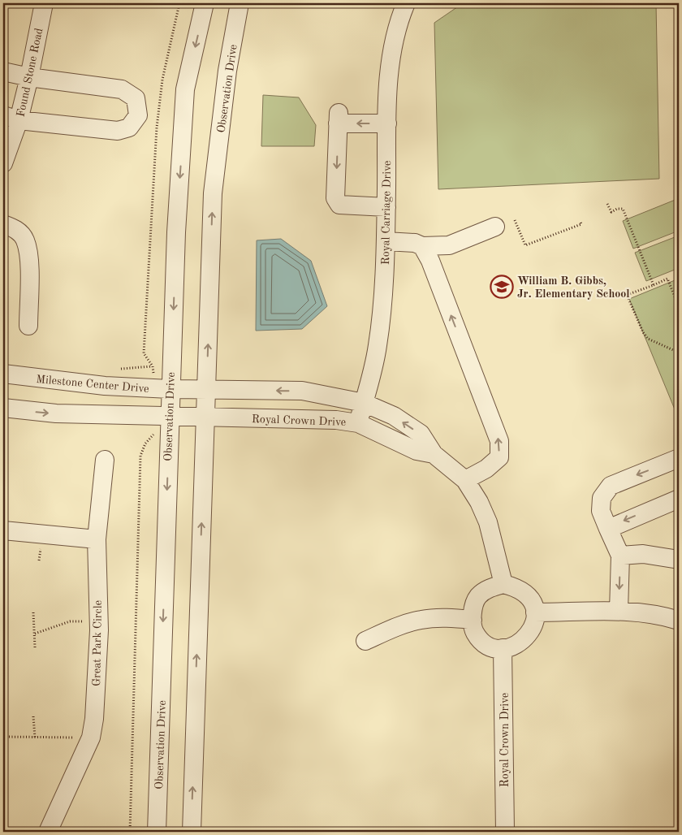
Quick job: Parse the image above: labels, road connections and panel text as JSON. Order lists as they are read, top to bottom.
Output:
{
  "streets": {
    "street": [
      "Found Stone Road",
      "Observation Drive",
      "Royal Carriage Drive",
      "Milestone Center Drive",
      "Royal Crown Drive",
      "Great Park Circle"
    ]
  },
  "crossings": [
    ["Observation Drive", "Milestone Center Drive"],
    ["Observation Drive", "Royal Crown Drive"],
    ["Royal Carriage Drive", "Royal Crown Drive"],
    ["Milestone Center Drive", "Royal Crown Drive"]
  ],
  "places": {
    "school or university": ["William B. Gibbs, Jr. Elementary School"]
  }
}
